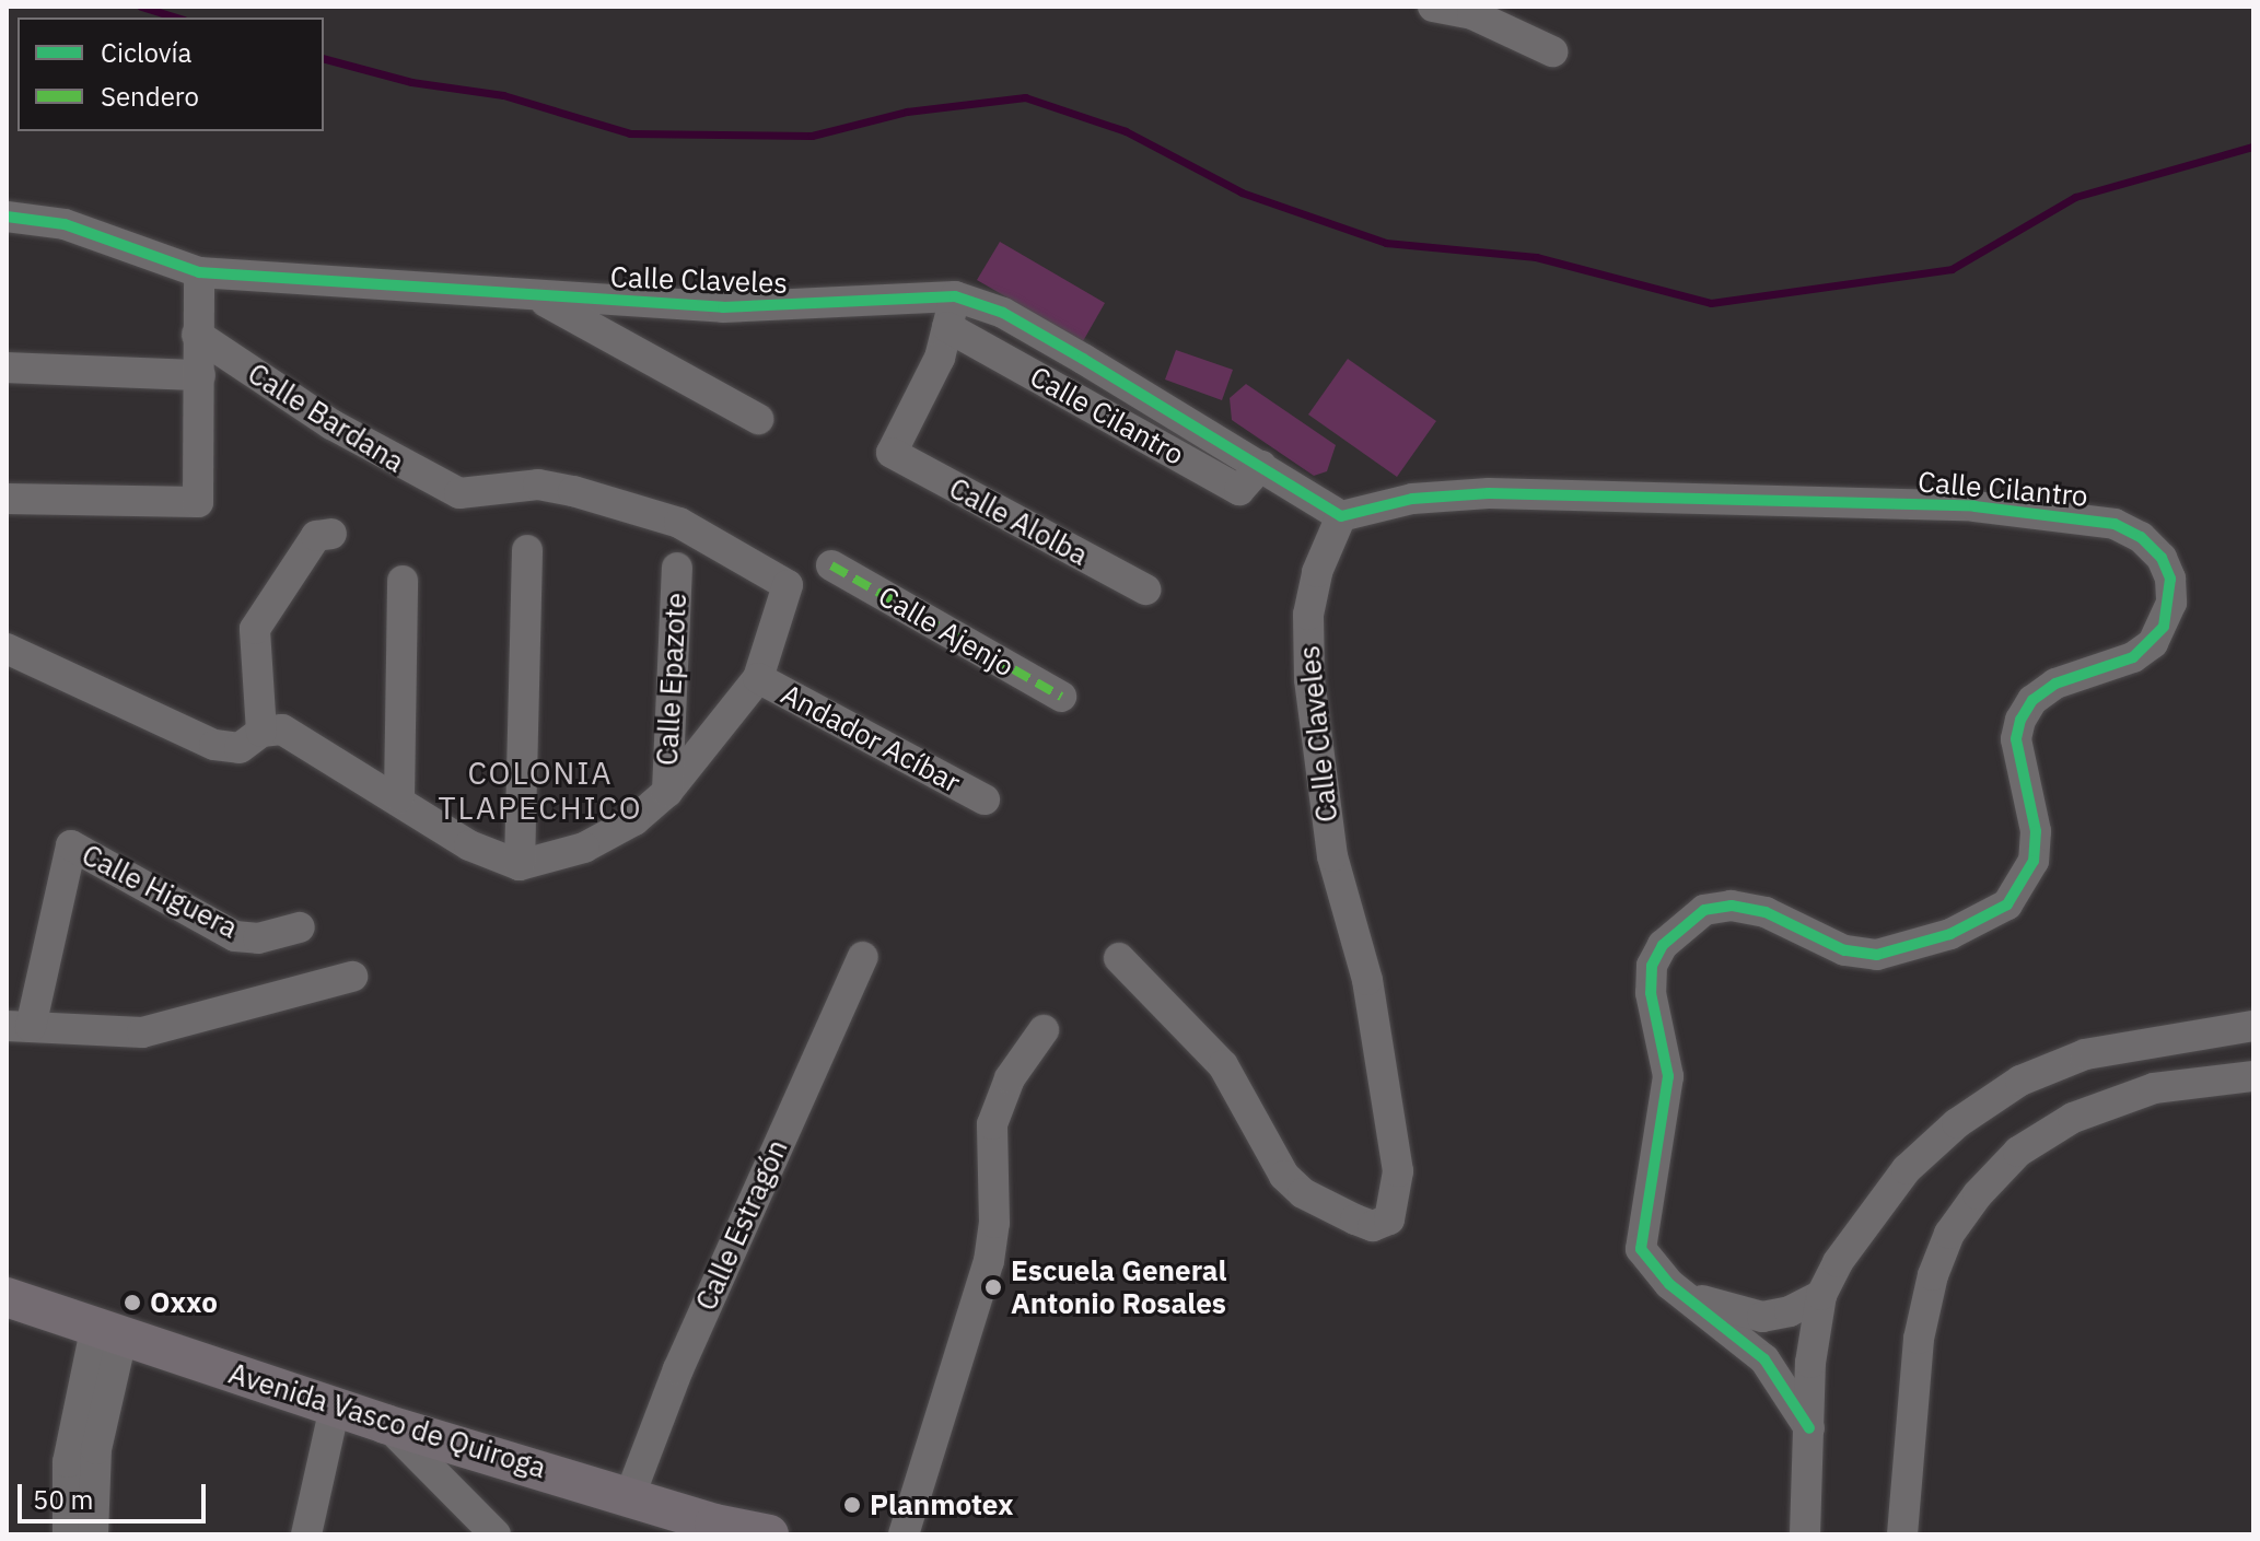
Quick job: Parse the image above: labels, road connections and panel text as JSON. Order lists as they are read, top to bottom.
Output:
{
  "streets": {
    "main road": ["Avenida Vasco de Quiroga"],
    "street": [
      "Calle Claveles",
      "Calle Cilantro",
      "Calle Bardana",
      "Calle Alolba",
      "Calle Ajenjo",
      "Calle Epazote",
      "Andador Acíbar",
      "Calle Higuera",
      "Calle Estragón"
    ]
  },
  "crossings": [
    ["Calle Claveles", "Calle Cilantro"],
    ["Calle Cilantro", "Calle Alolba"],
    ["Calle Bardana", "Calle Epazote"],
    ["Calle Epazote", "Andador Acíbar"],
    ["Calle Estragón", "Avenida Vasco de Quiroga"]
  ],
  "districts": ["COLONIA TLAPECHICO"],
  "places": ["Escuela General Antonio Rosales", "Oxxo", "Planmotex"],
  "legend": ["Ciclovía", "Sendero"],
  "scale_bar": "50 m"
}
